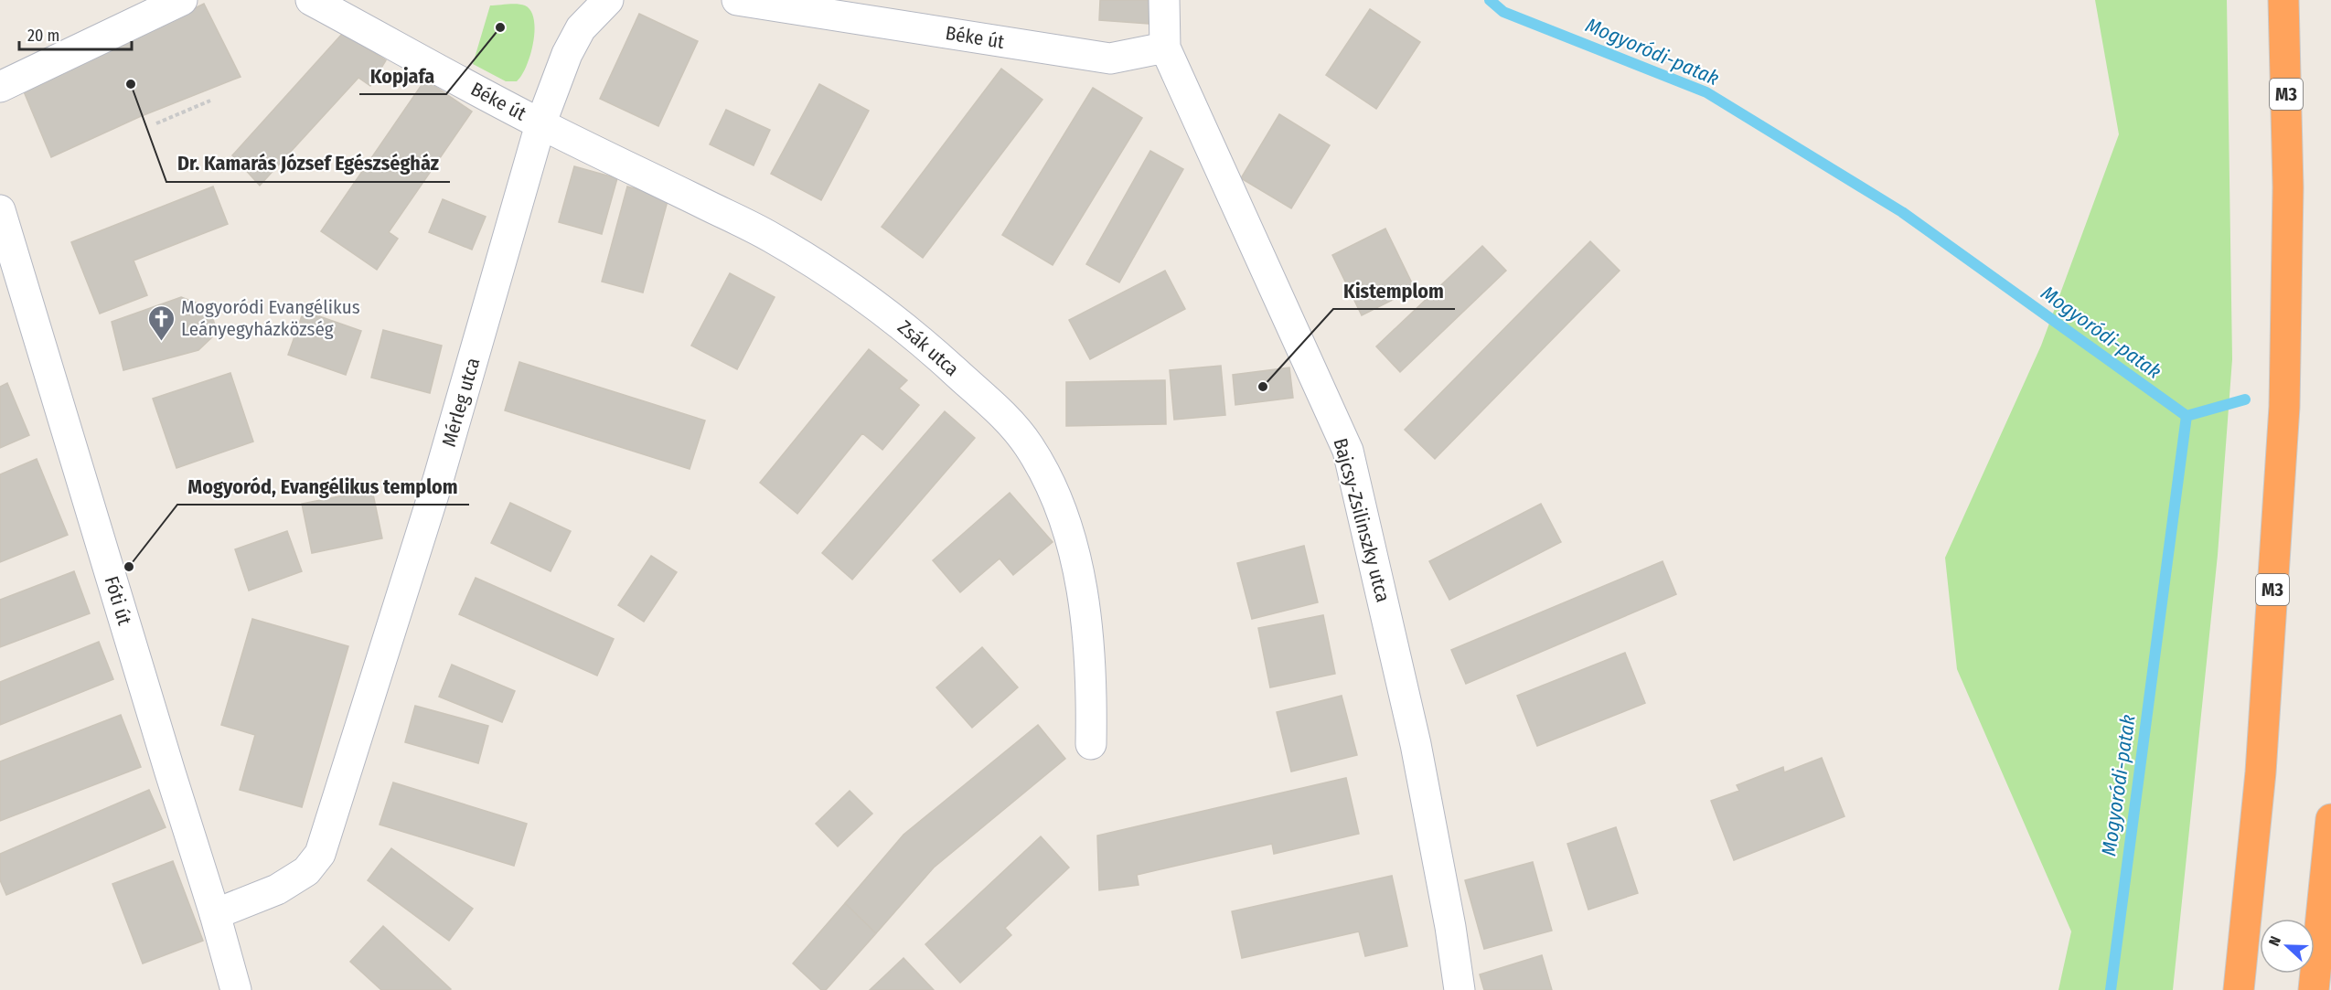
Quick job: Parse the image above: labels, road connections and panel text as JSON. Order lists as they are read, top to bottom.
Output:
{
  "streets": {
    "highway": ["M3"],
    "street": [
      "Béke út",
      "Zsák utca",
      "Mérleg utca",
      "Bajcsy-Zsilinszky utca",
      "Fóti út"
    ]
  },
  "crossings": [
    ["Béke út", "Zsák utca"],
    ["Béke út", "Mérleg utca"],
    ["Béke út", "Bajcsy-Zsilinszky utca"],
    ["Zsák utca", "Mérleg utca"],
    ["Mérleg utca", "Fóti út"]
  ],
  "water": ["Mogyoródi-patak"],
  "places": {
    "other": [
      "Kopjafa",
      "Dr. Kamarás József Egészségház",
      "Kistemplom",
      "Mogyoród, Evangélikus templom"
    ],
    "church": ["Mogyoródi Evangélikus Leányegyházközség"]
  },
  "scale_bar": "20 m",
  "north": "left"
}
